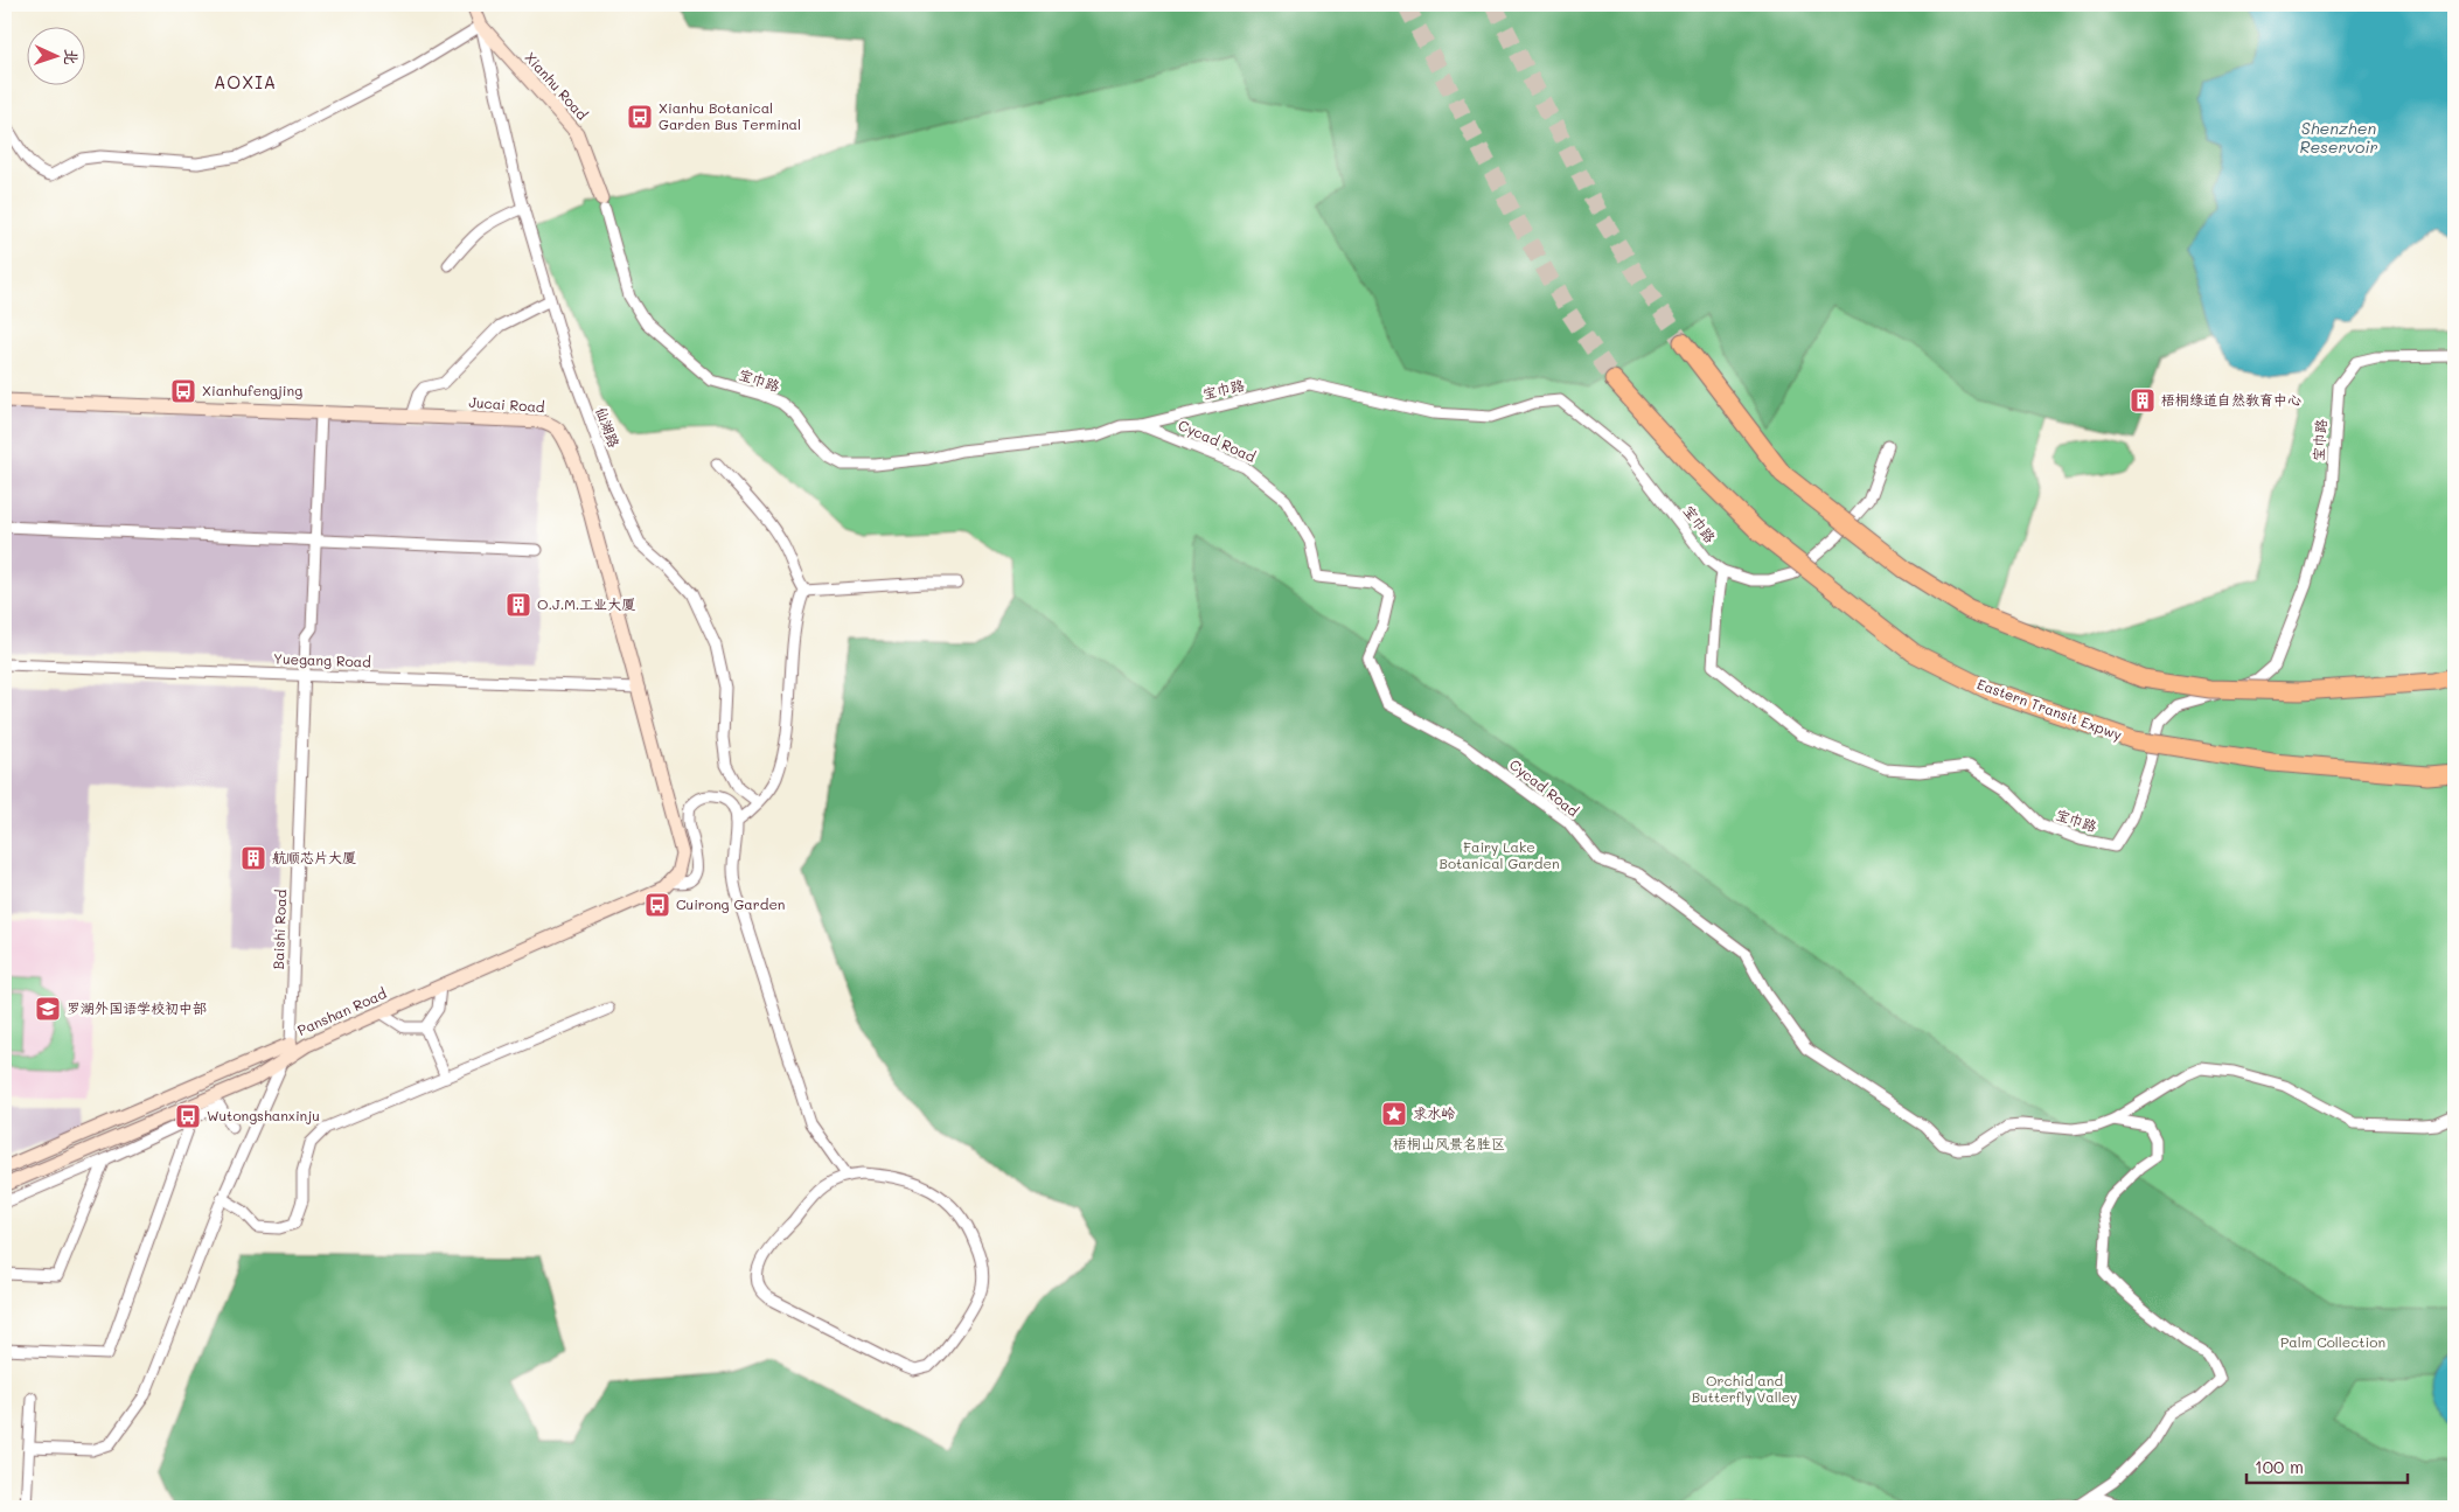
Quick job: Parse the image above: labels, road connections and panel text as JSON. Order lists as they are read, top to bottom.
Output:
{
  "streets": {
    "highway": ["Eastern Transit Expwy"],
    "street": [
      "Xianhu Road",
      "宝巾路",
      "Jucai Road",
      "仙湖路",
      "Cycad Road",
      "Yuegang Road",
      "Baishi Road",
      "Panshan Road"
    ]
  },
  "crossings": [
    ["Xianhu Road", "宝巾路"],
    ["Xianhu Road", "仙湖路"],
    ["宝巾路", "Cycad Road"],
    ["Jucai Road", "Yuegang Road"],
    ["Jucai Road", "Baishi Road"],
    ["Jucai Road", "Panshan Road"],
    ["Yuegang Road", "Baishi Road"],
    ["Baishi Road", "Panshan Road"]
  ],
  "districts": ["AOXIA"],
  "water": ["Shenzhen Reservoir"],
  "parks": [
    "Fairy Lake Botanical Garden",
    "梧桐山风景名胜区",
    "Palm Collection",
    "Orchid and Butterfly Valley"
  ],
  "places": {
    "bus stop": [
      "Xianhu Botanical Garden Bus Terminal",
      "Xianhufengjing",
      "Cuirong Garden",
      "Wutongshanxinju"
    ],
    "building": ["梧桐绿道自然教育中心", "O.J.M.工业大厦", "航顺芯片大厦"],
    "school or university": ["罗湖外国语学校初中部"],
    "place": ["求水岭"]
  },
  "scale_bar": "100 m",
  "north": "right"
}
